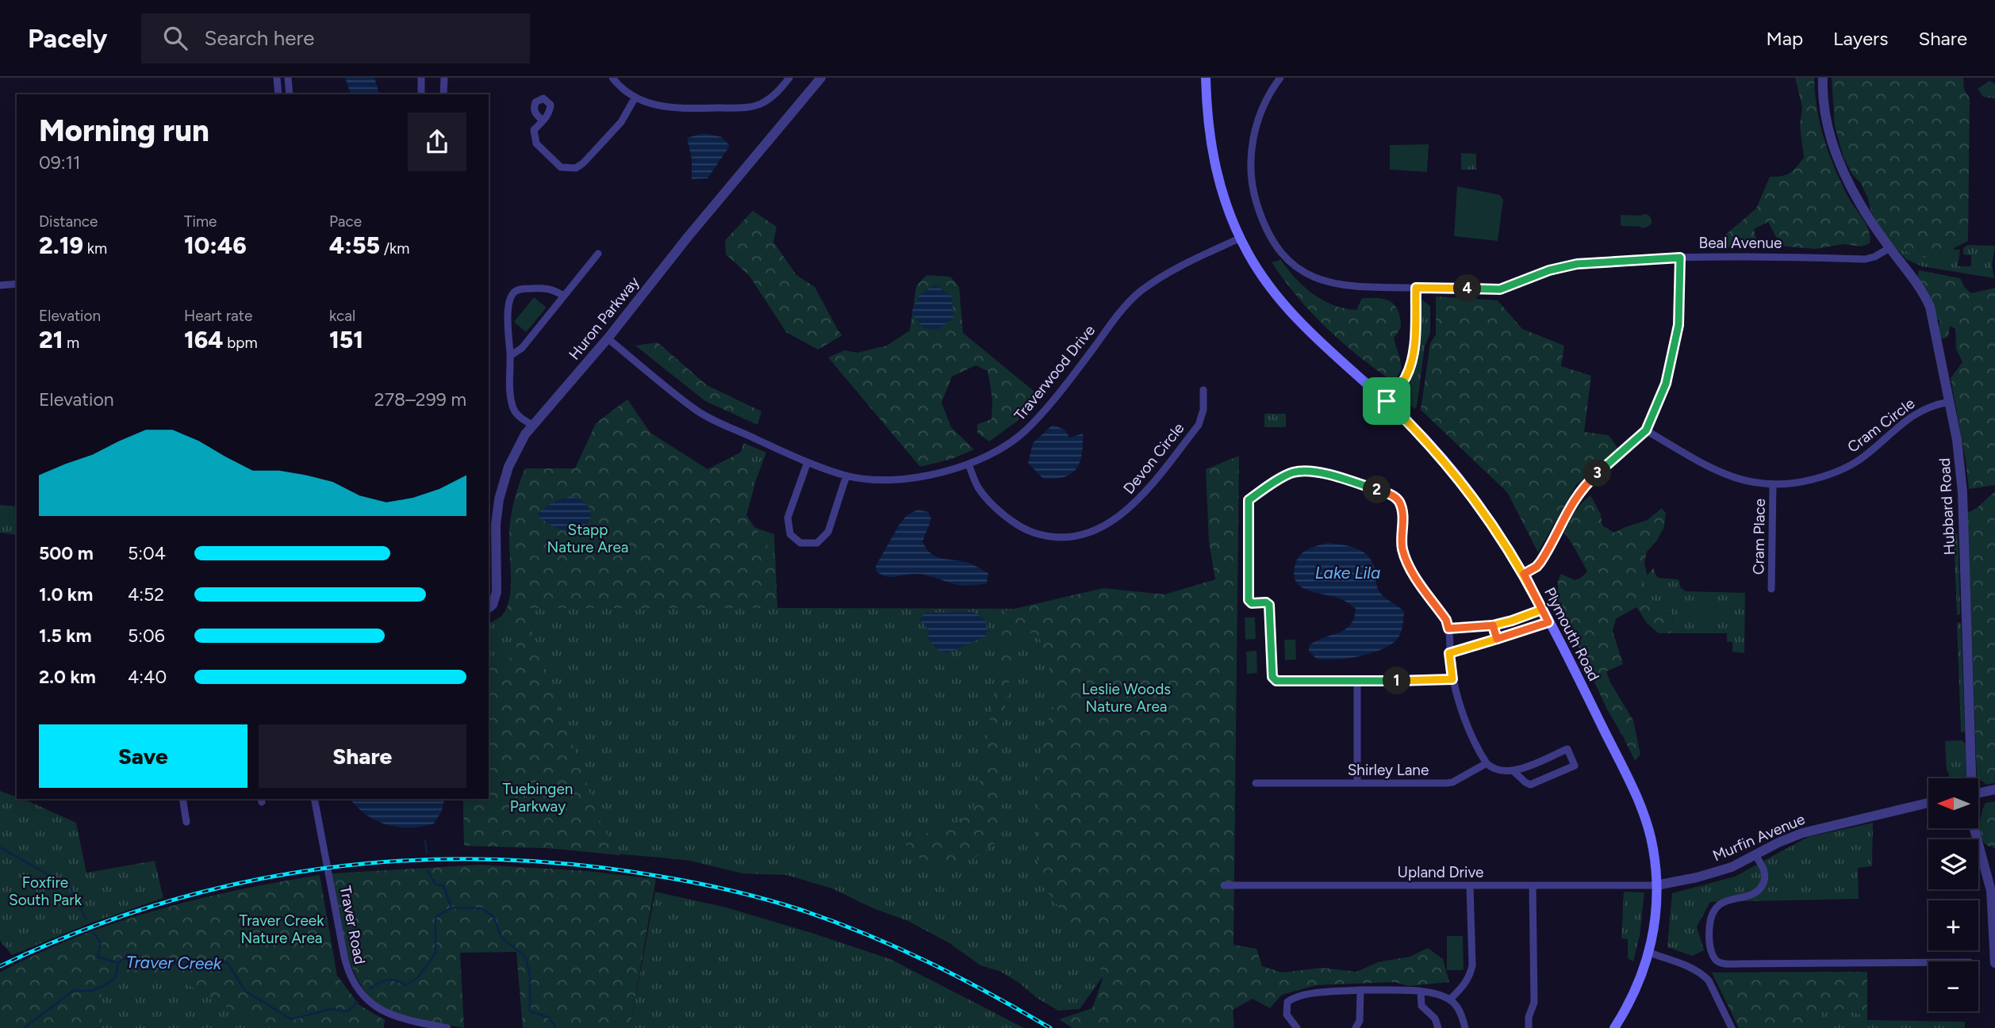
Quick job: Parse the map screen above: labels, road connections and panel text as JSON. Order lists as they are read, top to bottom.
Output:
{
  "streets": {
    "main road": ["Plymouth Road"],
    "street": [
      "Beal Avenue",
      "Huron Parkway",
      "Traverwood Drive",
      "Cram Circle",
      "Devon Circle",
      "Hubbard Road",
      "Cram Place",
      "Shirley Lane",
      "Murfin Avenue",
      "Upland Drive",
      "Traver Road"
    ]
  },
  "crossings": [
    ["Beal Avenue", "Hubbard Road"],
    ["Huron Parkway", "Traverwood Drive"],
    ["Traverwood Drive", "Devon Circle"],
    ["Traverwood Drive", "Plymouth Road"],
    ["Cram Circle", "Hubbard Road"],
    ["Cram Circle", "Cram Place"],
    ["Plymouth Road", "Murfin Avenue"],
    ["Plymouth Road", "Upland Drive"],
    ["Murfin Avenue", "Upland Drive"]
  ],
  "water": ["Lake Lila", "Traver Creek"],
  "parks": [
    "Stapp Nature Area",
    "Leslie Woods Nature Area",
    "Tuebingen Parkway",
    "Foxfire South Park",
    "Traver Creek Nature Area"
  ],
  "north": "left",
  "page": {
    "header": "Pacely",
    "search": "Search here",
    "nav": ["Map", "Layers", "Share"],
    "heading": ["Morning run", "09:11"],
    "stats": [
      ["Distance", "2.19 km"],
      ["Time", "10:46"],
      ["Pace", "4:55 /km"],
      ["Elevation", "21 m"],
      ["Heart rate", "164 bpm"],
      ["kcal", "151"]
    ],
    "pins": [
      "4",
      "3",
      "2",
      "1"
    ],
    "chart": ["Elevation", "278–299 m"],
    "list": [
      {
        "name": "500 m",
        "note": "5:04"
      },
      {
        "name": "1.0 km",
        "note": "4:52"
      },
      {
        "name": "1.5 km",
        "note": "5:06"
      },
      {
        "name": "2.0 km",
        "note": "4:40"
      }
    ],
    "buttons": ["Save", "Share"],
    "map_buttons": ["+", "−"]
  }
}
